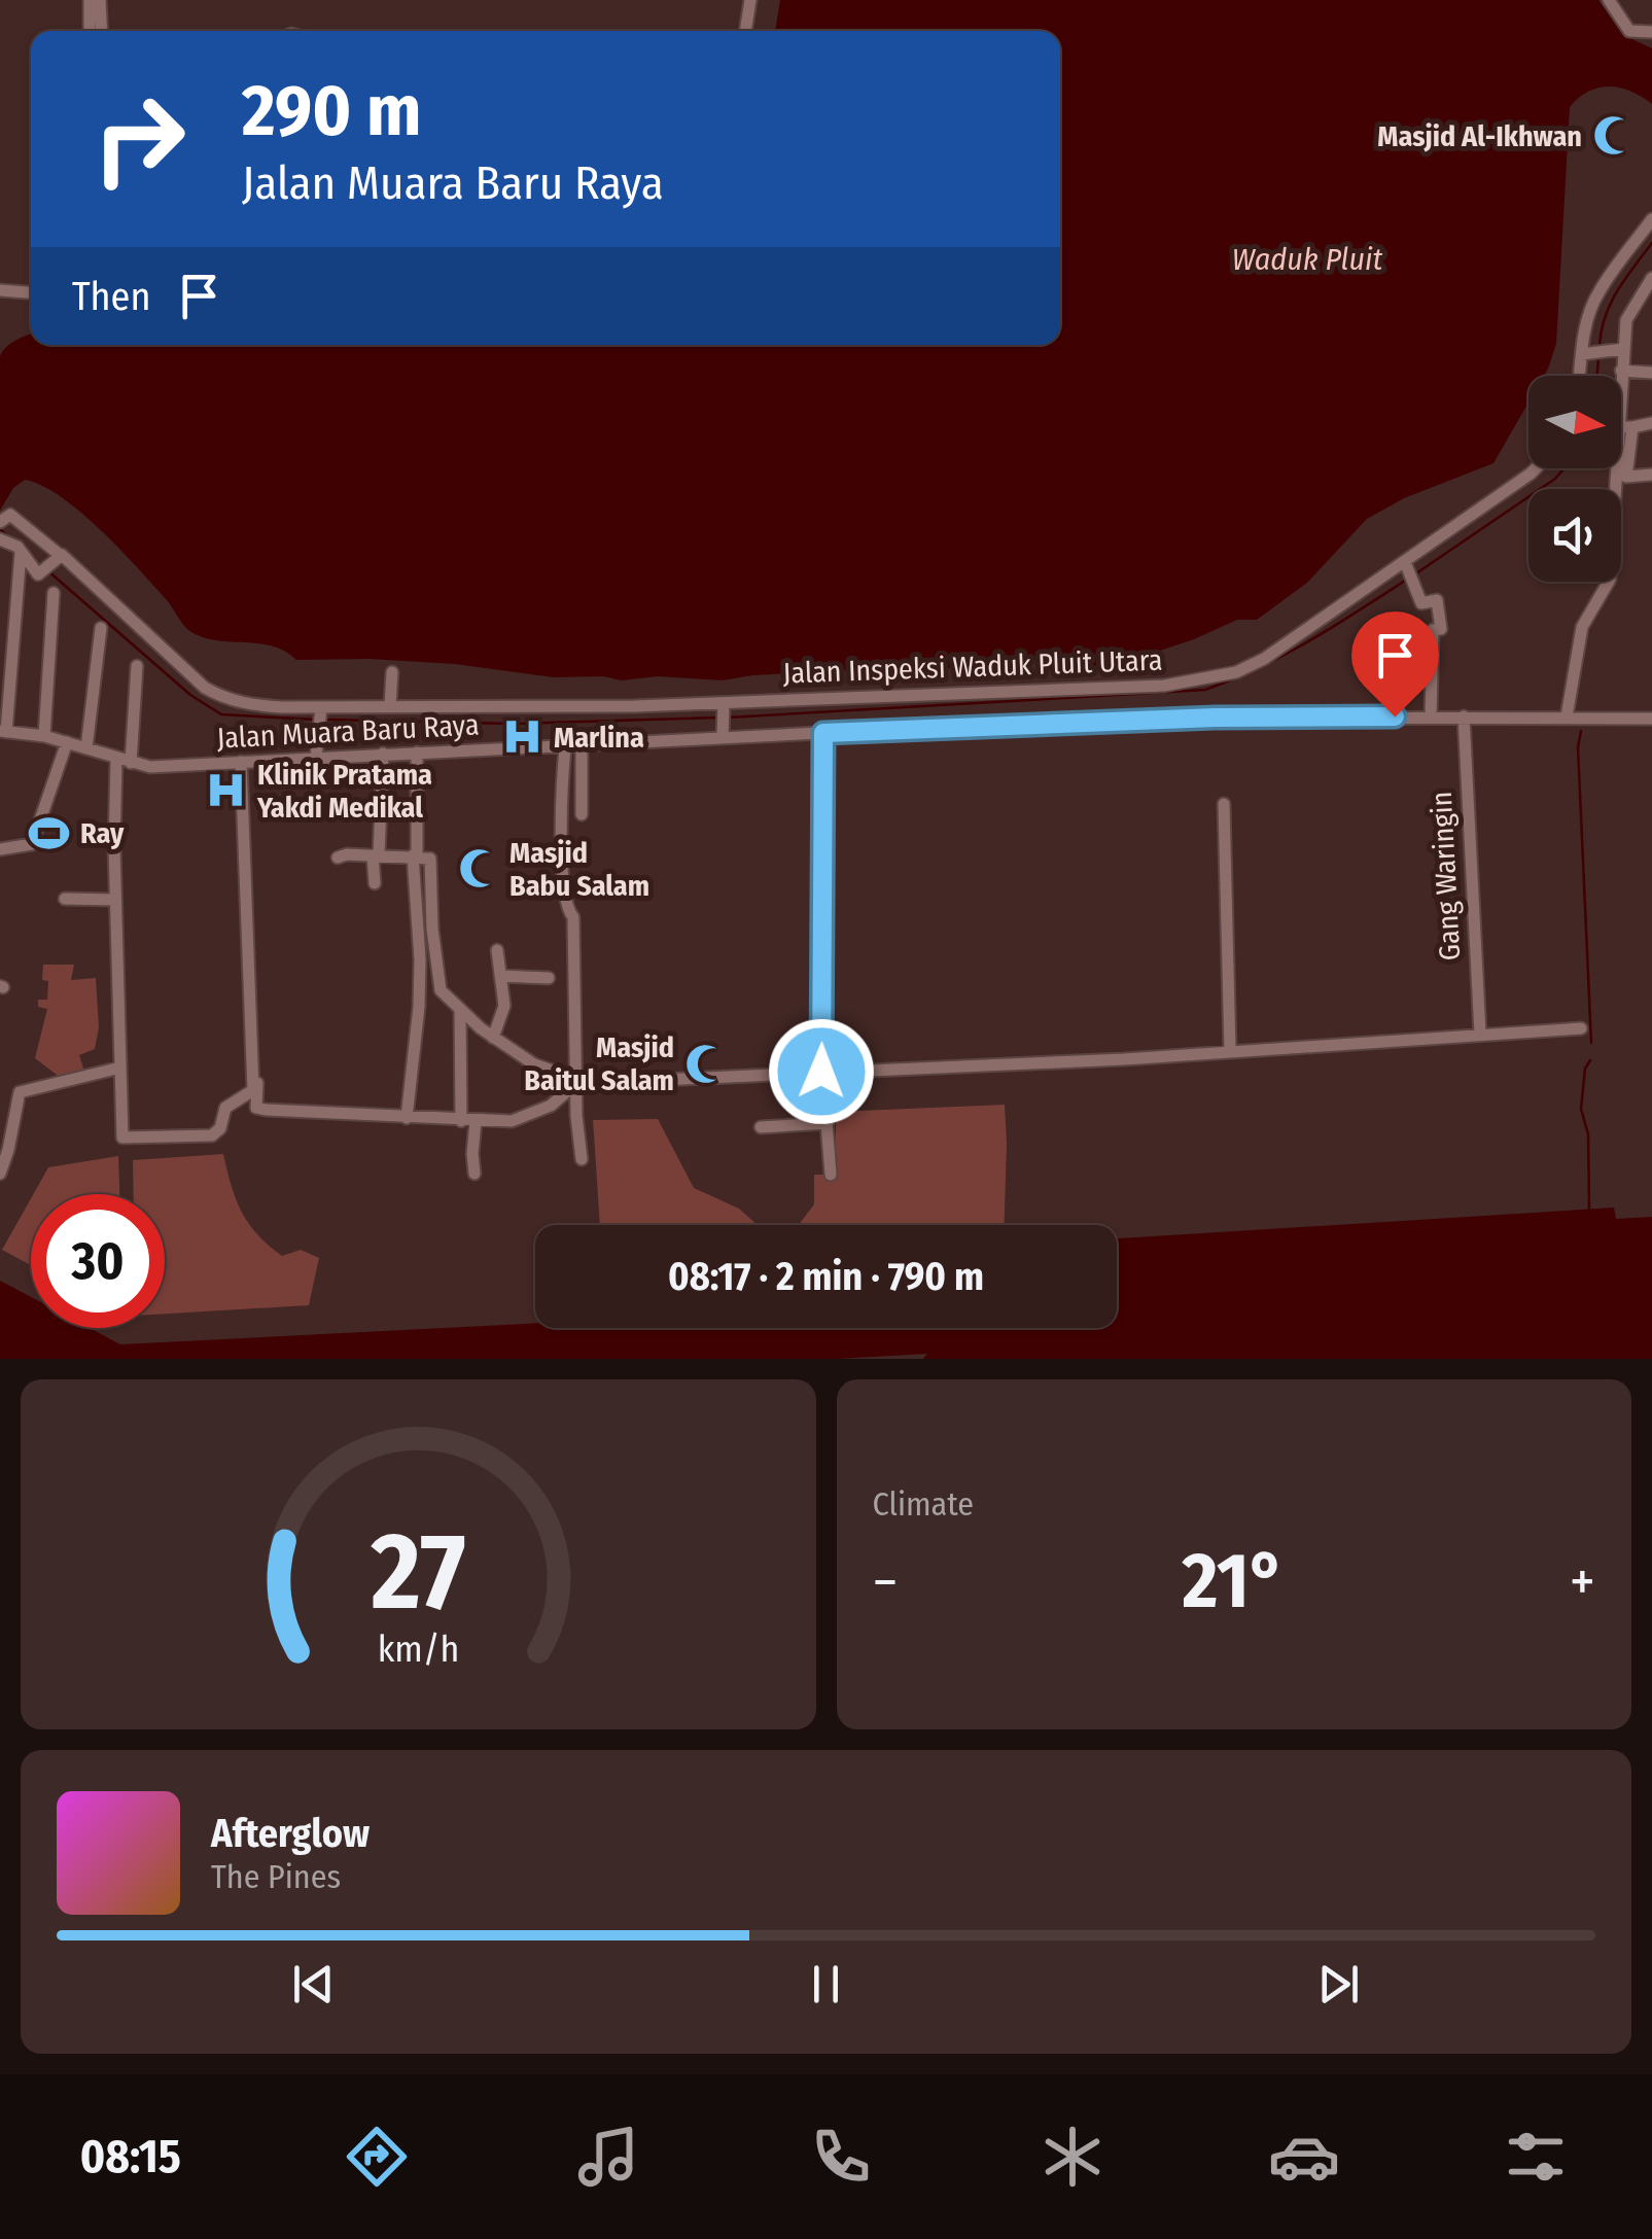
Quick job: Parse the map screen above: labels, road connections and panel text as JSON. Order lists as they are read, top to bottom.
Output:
{
  "streets": {
    "street": ["Jalan Inspeksi Waduk Pluit Utara", "Jalan Muara Baru Raya", "Gang Waringin"]
  },
  "crossings": [
    ["Jalan Muara Baru Raya", "Gang Waringin"]
  ],
  "water": ["Waduk Pluit"],
  "places": {
    "mosque": ["Masjid Al-Ikhwan", "Masjid Babu Salam", "Masjid Baitul Salam"],
    "hospital": ["Marlina", "Klinik Pratama Yakdi Medikal"],
    "sports": ["Ray"]
  },
  "north": "right",
  "page": {
    "turn": ["290 m", "Jalan Muara Baru Raya"],
    "then": "Then",
    "limit": "30",
    "trip": "08:17 · 2 min · 790 m",
    "tile": "Climate",
    "heat": ["−", "21°", "+"],
    "song": ["Afterglow", "The Pines"],
    "tabs": "08:15",
    "gauge": ["27", "km/h"]
  }
}
